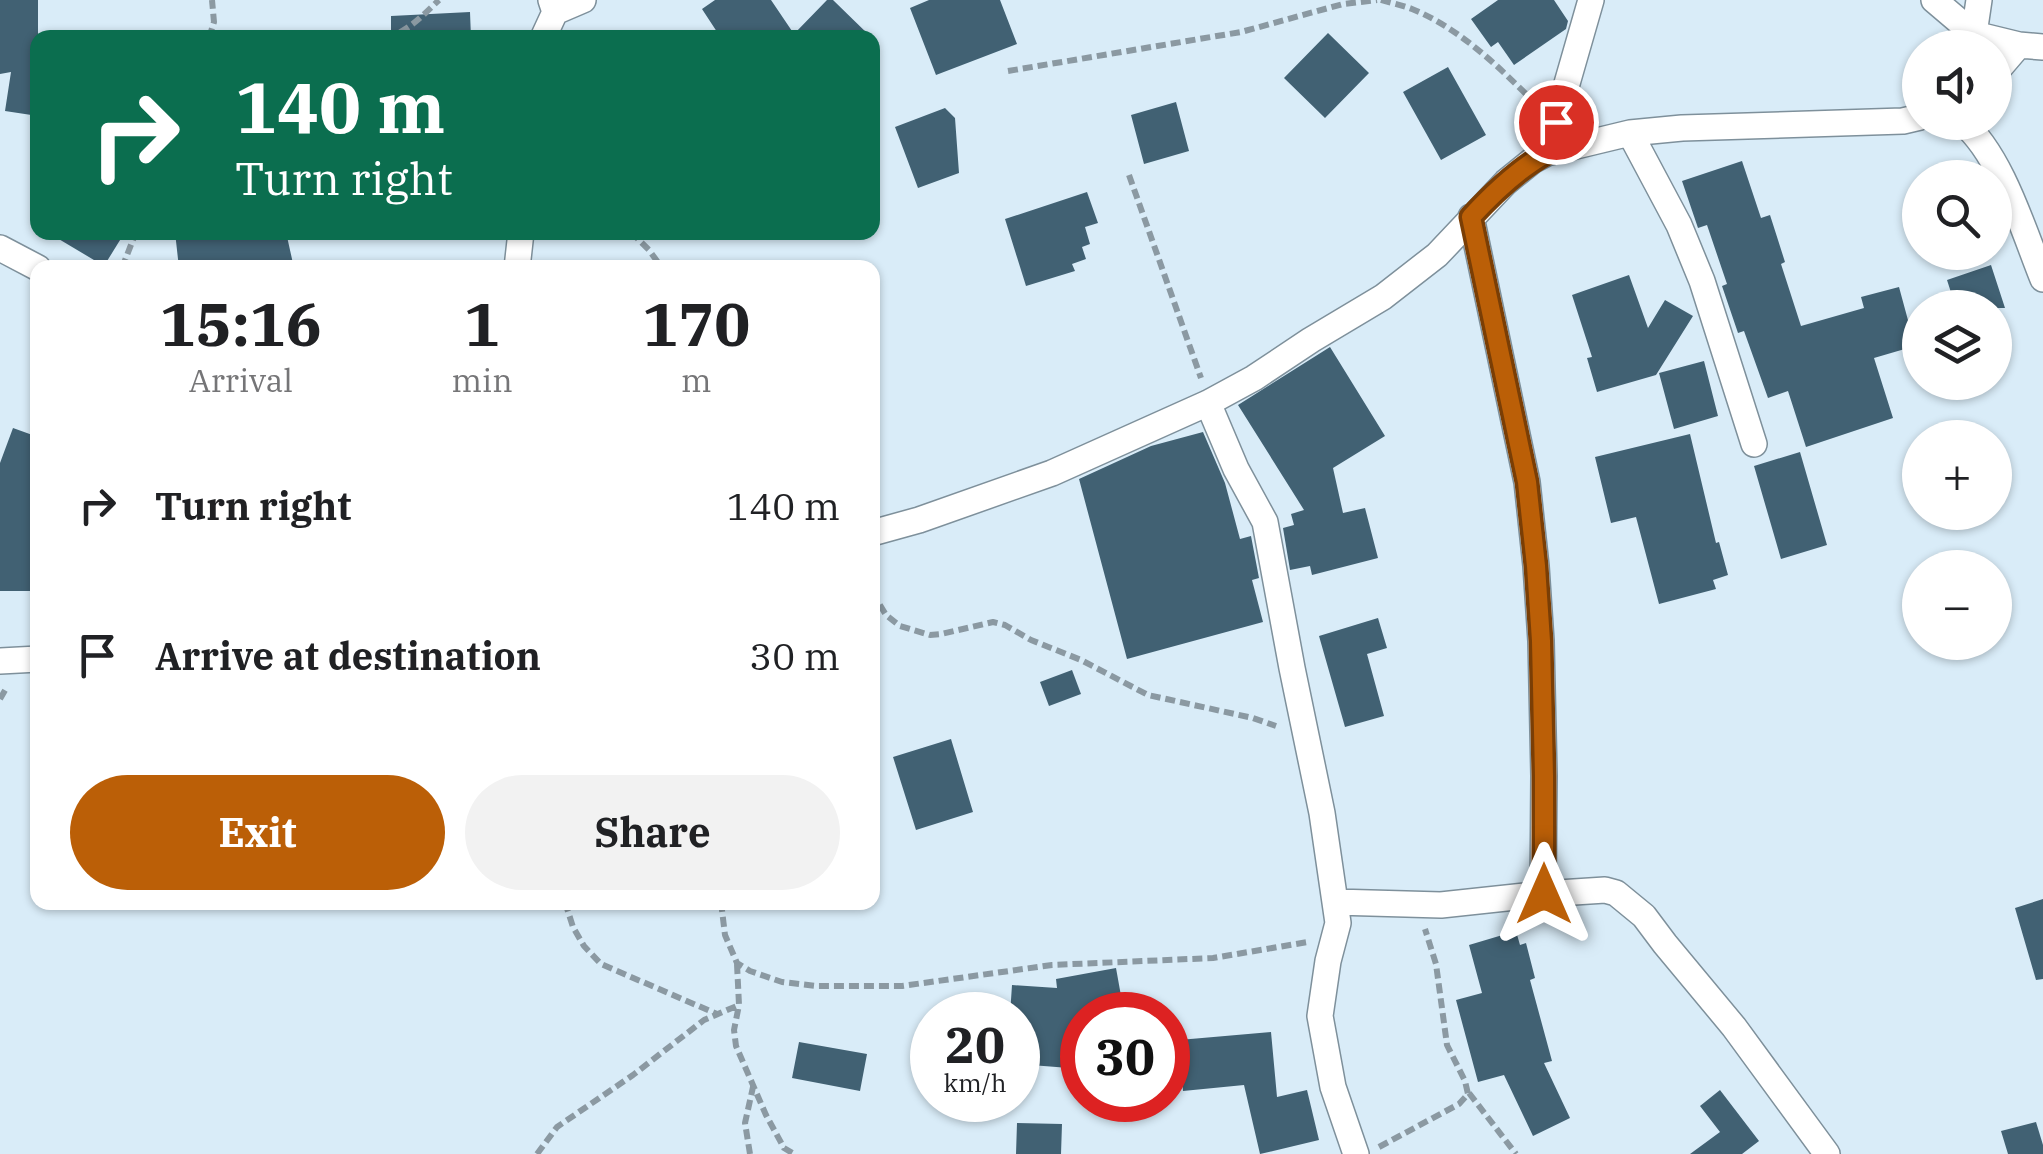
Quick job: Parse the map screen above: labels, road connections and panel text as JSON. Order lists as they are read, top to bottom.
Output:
{
  "page": {
    "map_buttons": ["+", "−"],
    "turn": ["140 m", "Turn right"],
    "eta": [
      "15:16",
      "Arrival",
      "1",
      "min",
      "170",
      "m"
    ],
    "list": [
      {
        "name": "Turn right",
        "value": "140 m"
      },
      {
        "name": "Arrive at destination",
        "value": "30 m"
      }
    ],
    "buttons": ["Exit", "Share"],
    "speed": "20 km/h",
    "limit": "30"
  }
}
